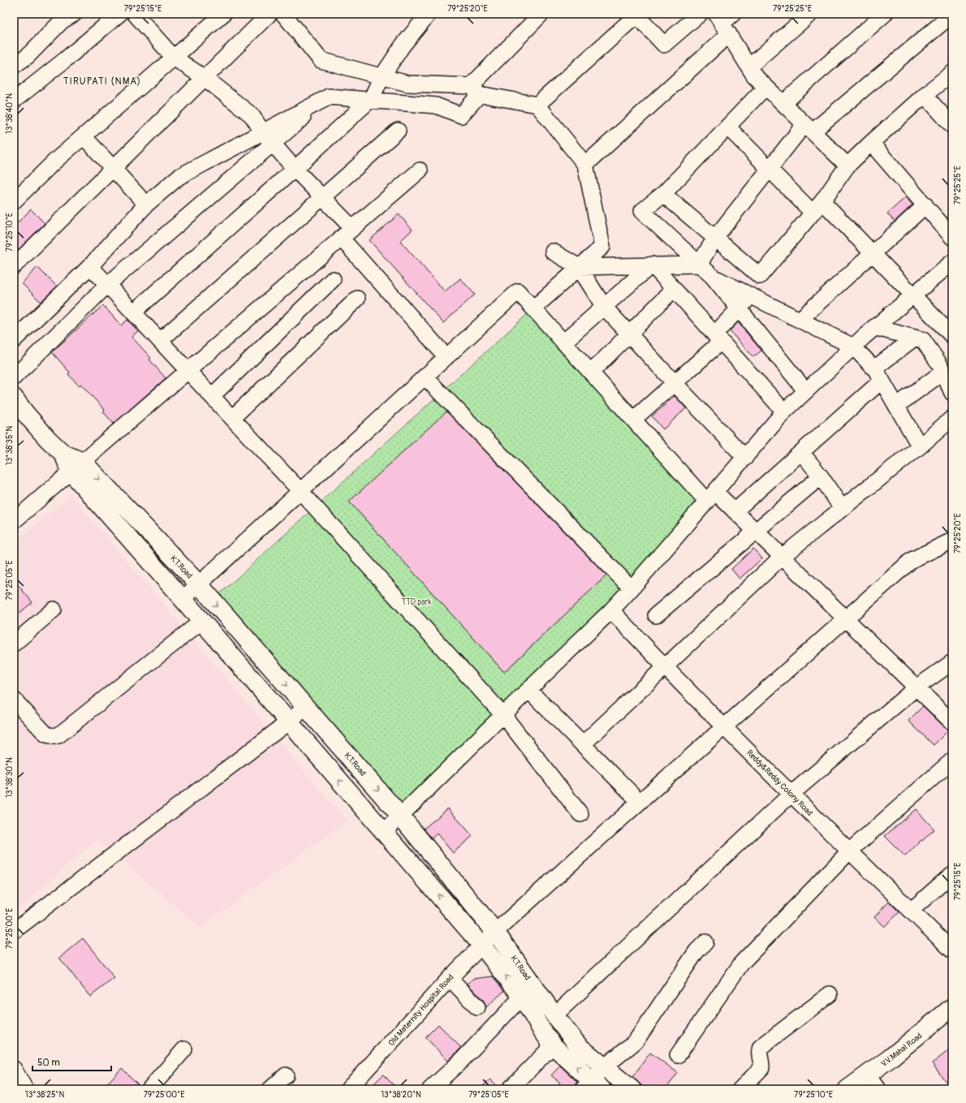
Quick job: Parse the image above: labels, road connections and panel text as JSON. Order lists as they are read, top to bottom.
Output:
{
  "streets": {
    "main road": ["K.T.Road", "V.V.Mahal Road"],
    "street": ["Reddy&Reddy Colony Road", "Old Maternity Hospital Road"]
  },
  "crossings": [
    ["K.T.Road", "Old Maternity Hospital Road"],
    ["Reddy&Reddy Colony Road", "Old Maternity Hospital Road"]
  ],
  "districts": ["TIRUPATI (NMA)"],
  "parks": ["TTD park"],
  "scale_bar": "50 m",
  "coordinates": [
    "79°25'15\"E",
    "79°25'20\"E",
    "79°25'25\"E",
    "13°38'40\"N",
    "79°25'10\"E",
    "13°38'35\"N",
    "79°25'05\"E",
    "13°38'30\"N",
    "79°25'00\"E",
    "13°38'25\"N",
    "13°38'20\"N"
  ]
}
